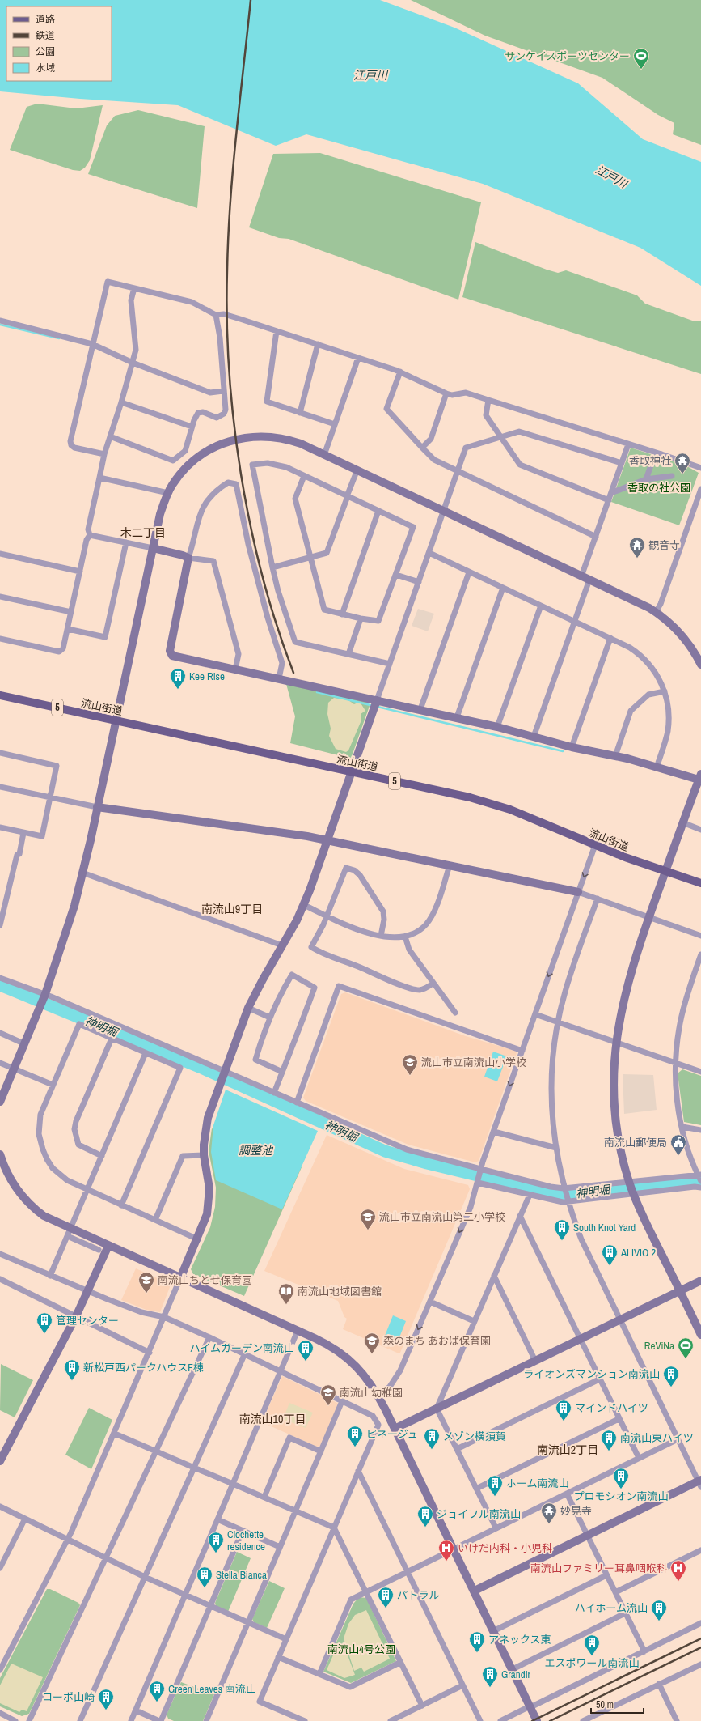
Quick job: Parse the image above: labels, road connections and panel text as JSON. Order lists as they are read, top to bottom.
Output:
{
  "streets": {
    "main road": ["流山街道", "5"]
  },
  "districts": [
    "木二丁目",
    "南流山9丁目",
    "南流山10丁目",
    "南流山2丁目"
  ],
  "water": ["江戸川", "神明堀", "調整池"],
  "parks": ["香取の社公園", "南流山4号公園"],
  "places": {
    "sports": ["サンケイスポーツセンター", "ReViNa"],
    "temple": ["香取神社", "観音寺", "妙晃寺"],
    "building": [
      "Kee Rise",
      "South Knot Yard",
      "ALIVIO 2",
      "管理センター",
      "ハイムガーデン南流山",
      "新松戸西パークハウスF棟",
      "ライオンズマンション南流山",
      "マインドハイツ",
      "ピネージュ",
      "メゾン横須賀",
      "南流山東ハイツ",
      "プロモシオン南流山",
      "ホーム南流山",
      "ジョイフル南流山",
      "Clochette residence",
      "Stella Bianca",
      "パトラル",
      "ハイホーム流山",
      "アネックス東",
      "エスポワール南流山",
      "Grandir",
      "Green Leaves 南流山",
      "コーポ山崎"
    ],
    "school or university": [
      "流山市立南流山小学校",
      "流山市立南流山第二小学校",
      "南流山ちとせ保育園",
      "森のまち あおば保育園",
      "南流山幼稚園"
    ],
    "public building": ["南流山郵便局"],
    "library": ["南流山地域図書館"],
    "hospital": ["いけだ内科・小児科", "南流山ファミリー耳鼻咽喉科"]
  },
  "legend": [
    "道路",
    "鉄道",
    "公園",
    "水域"
  ],
  "scale_bar": "50 m"
}
